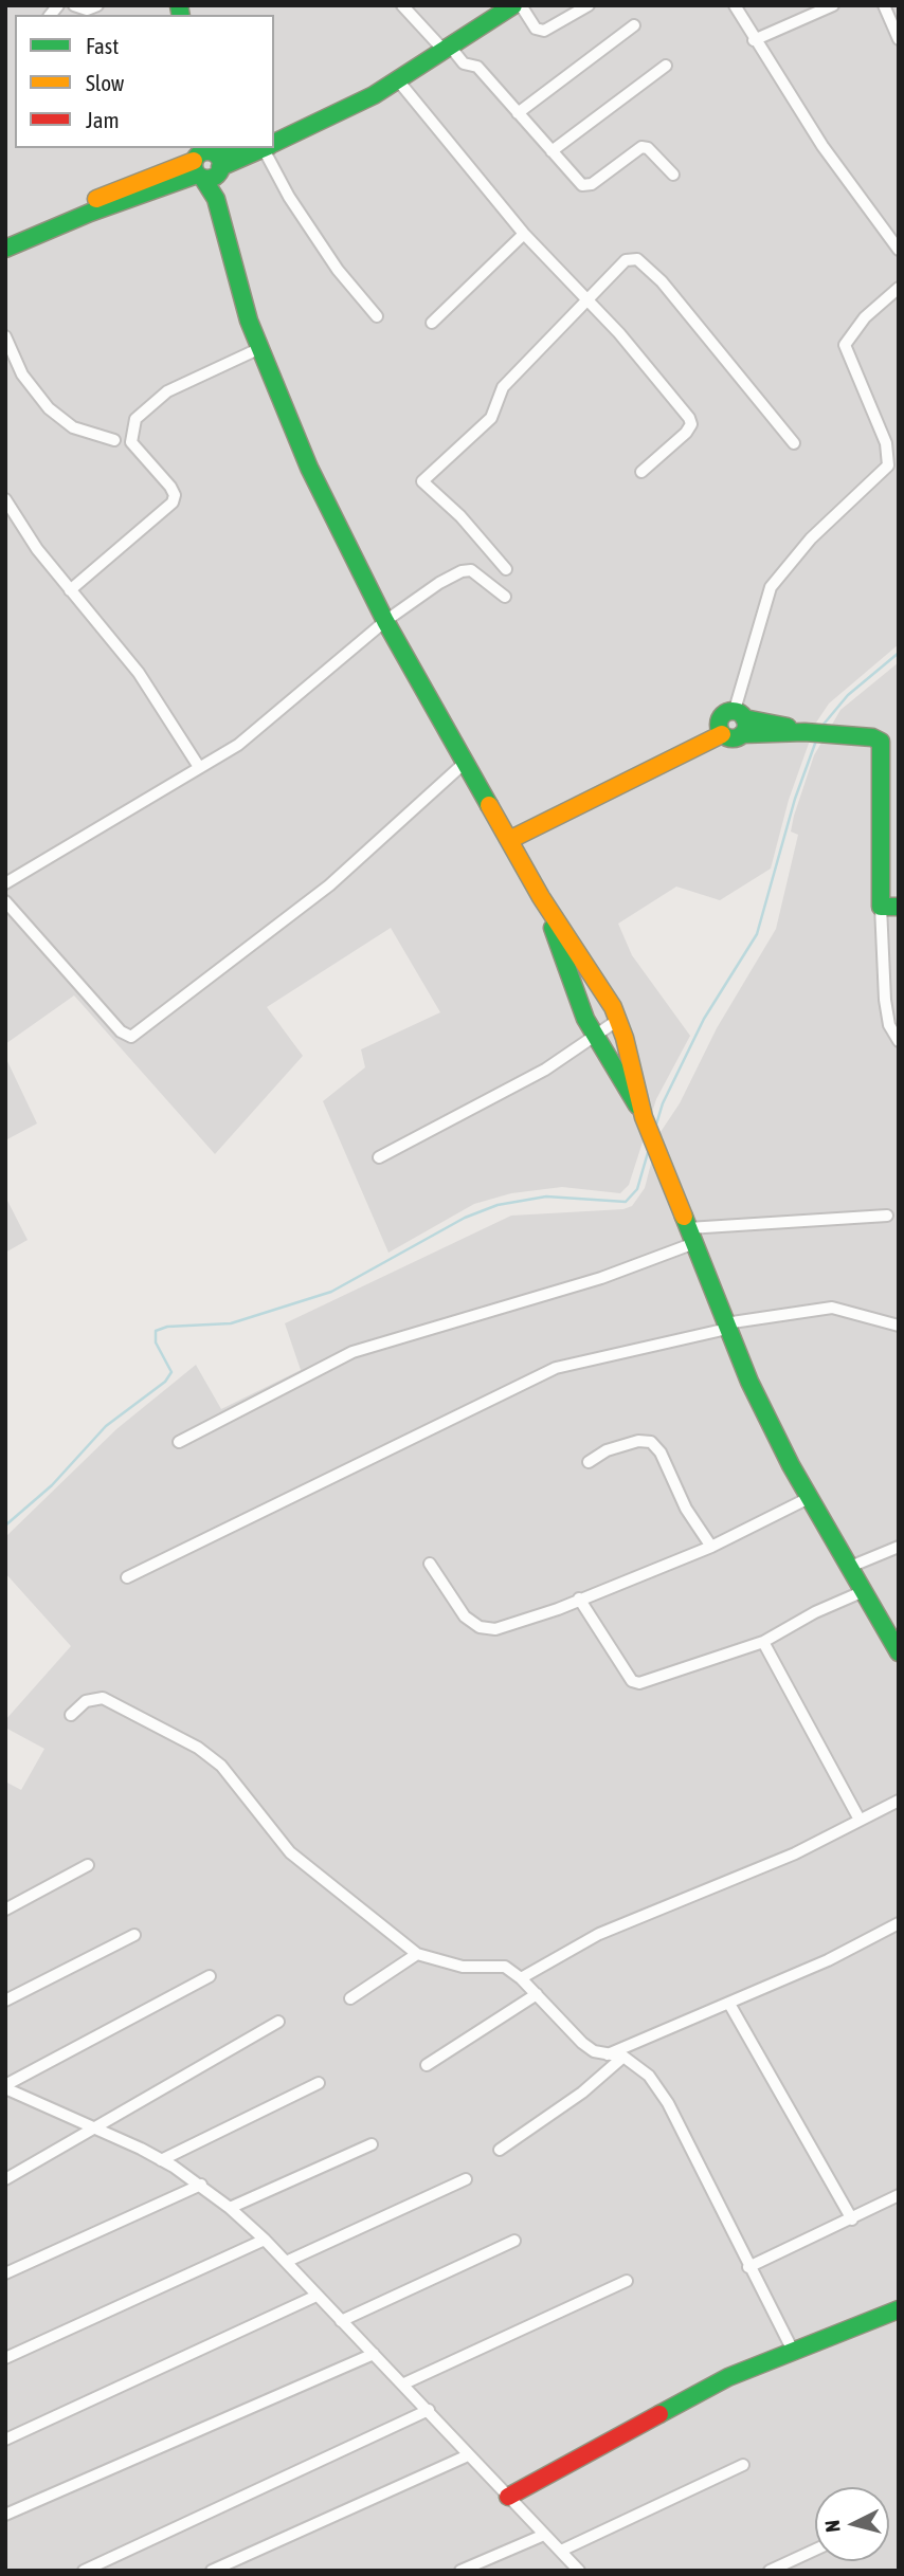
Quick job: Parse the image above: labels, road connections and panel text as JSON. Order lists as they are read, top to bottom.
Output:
{
  "legend": ["Fast", "Slow", "Jam"],
  "north": "left"
}
